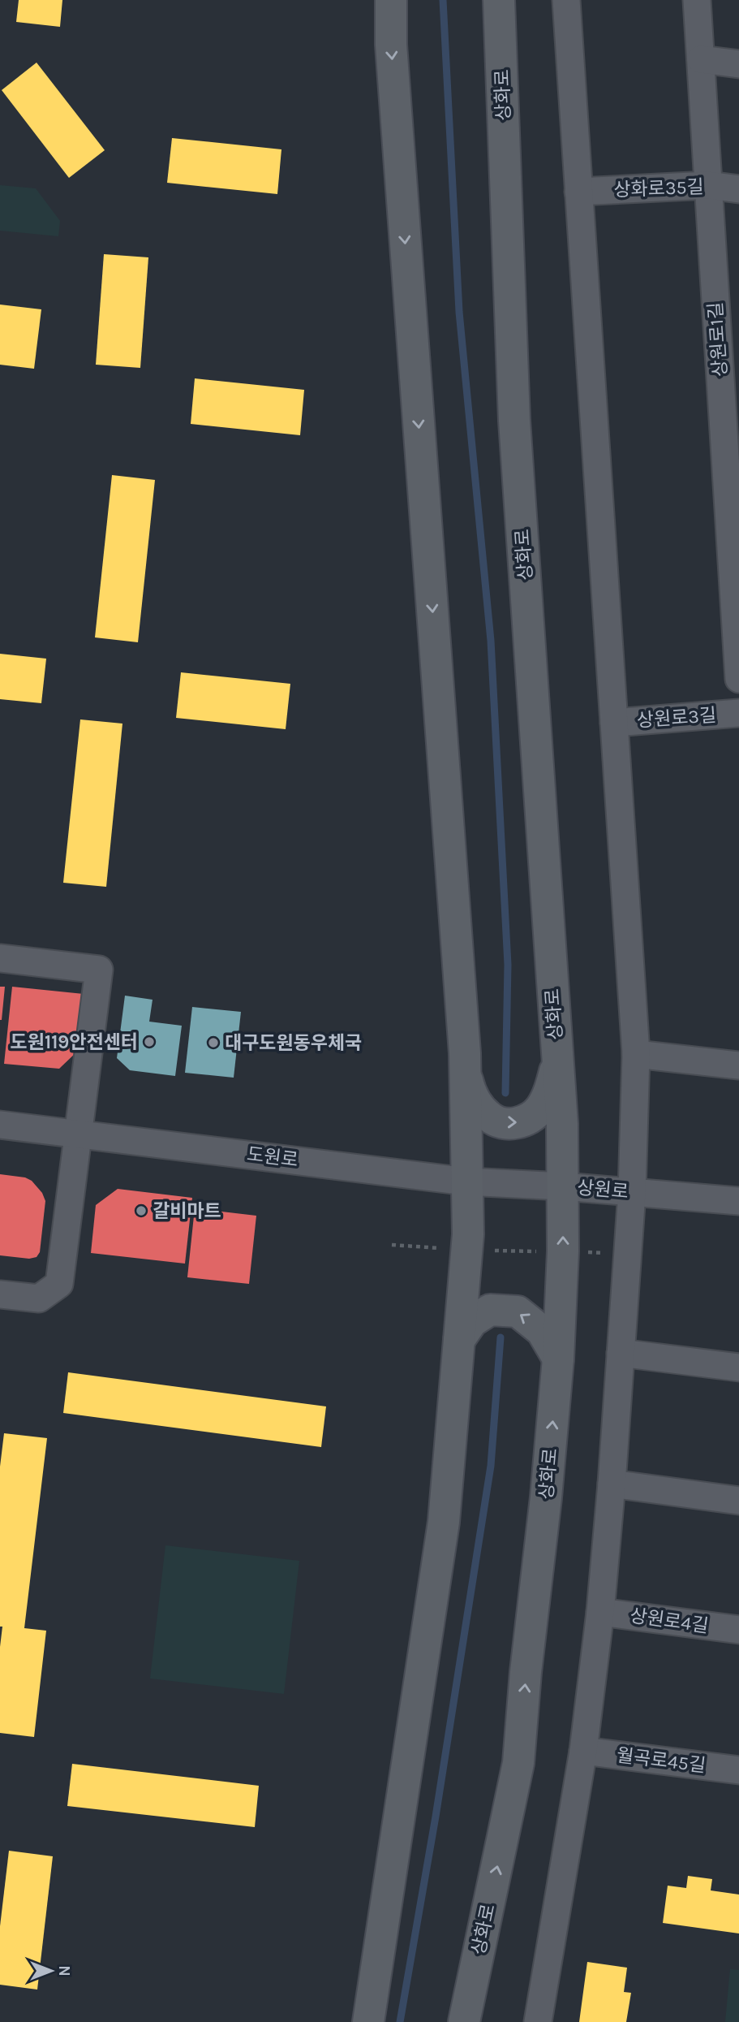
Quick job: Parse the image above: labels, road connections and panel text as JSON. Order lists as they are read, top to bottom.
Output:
{
  "streets": {
    "main road": ["상화로"],
    "street": [
      "상화로35길",
      "상원로1길",
      "상원로3길",
      "도원로",
      "상원로",
      "상원로4길",
      "월곡로45길"
    ]
  },
  "crossings": [
    ["상화로", "상원로"],
    ["상화로35길", "상원로1길"],
    ["도원로", "상원로"]
  ],
  "places": ["도원119안전센터", "대구도원동우체국", "갈비마트"],
  "north": "right"
}
